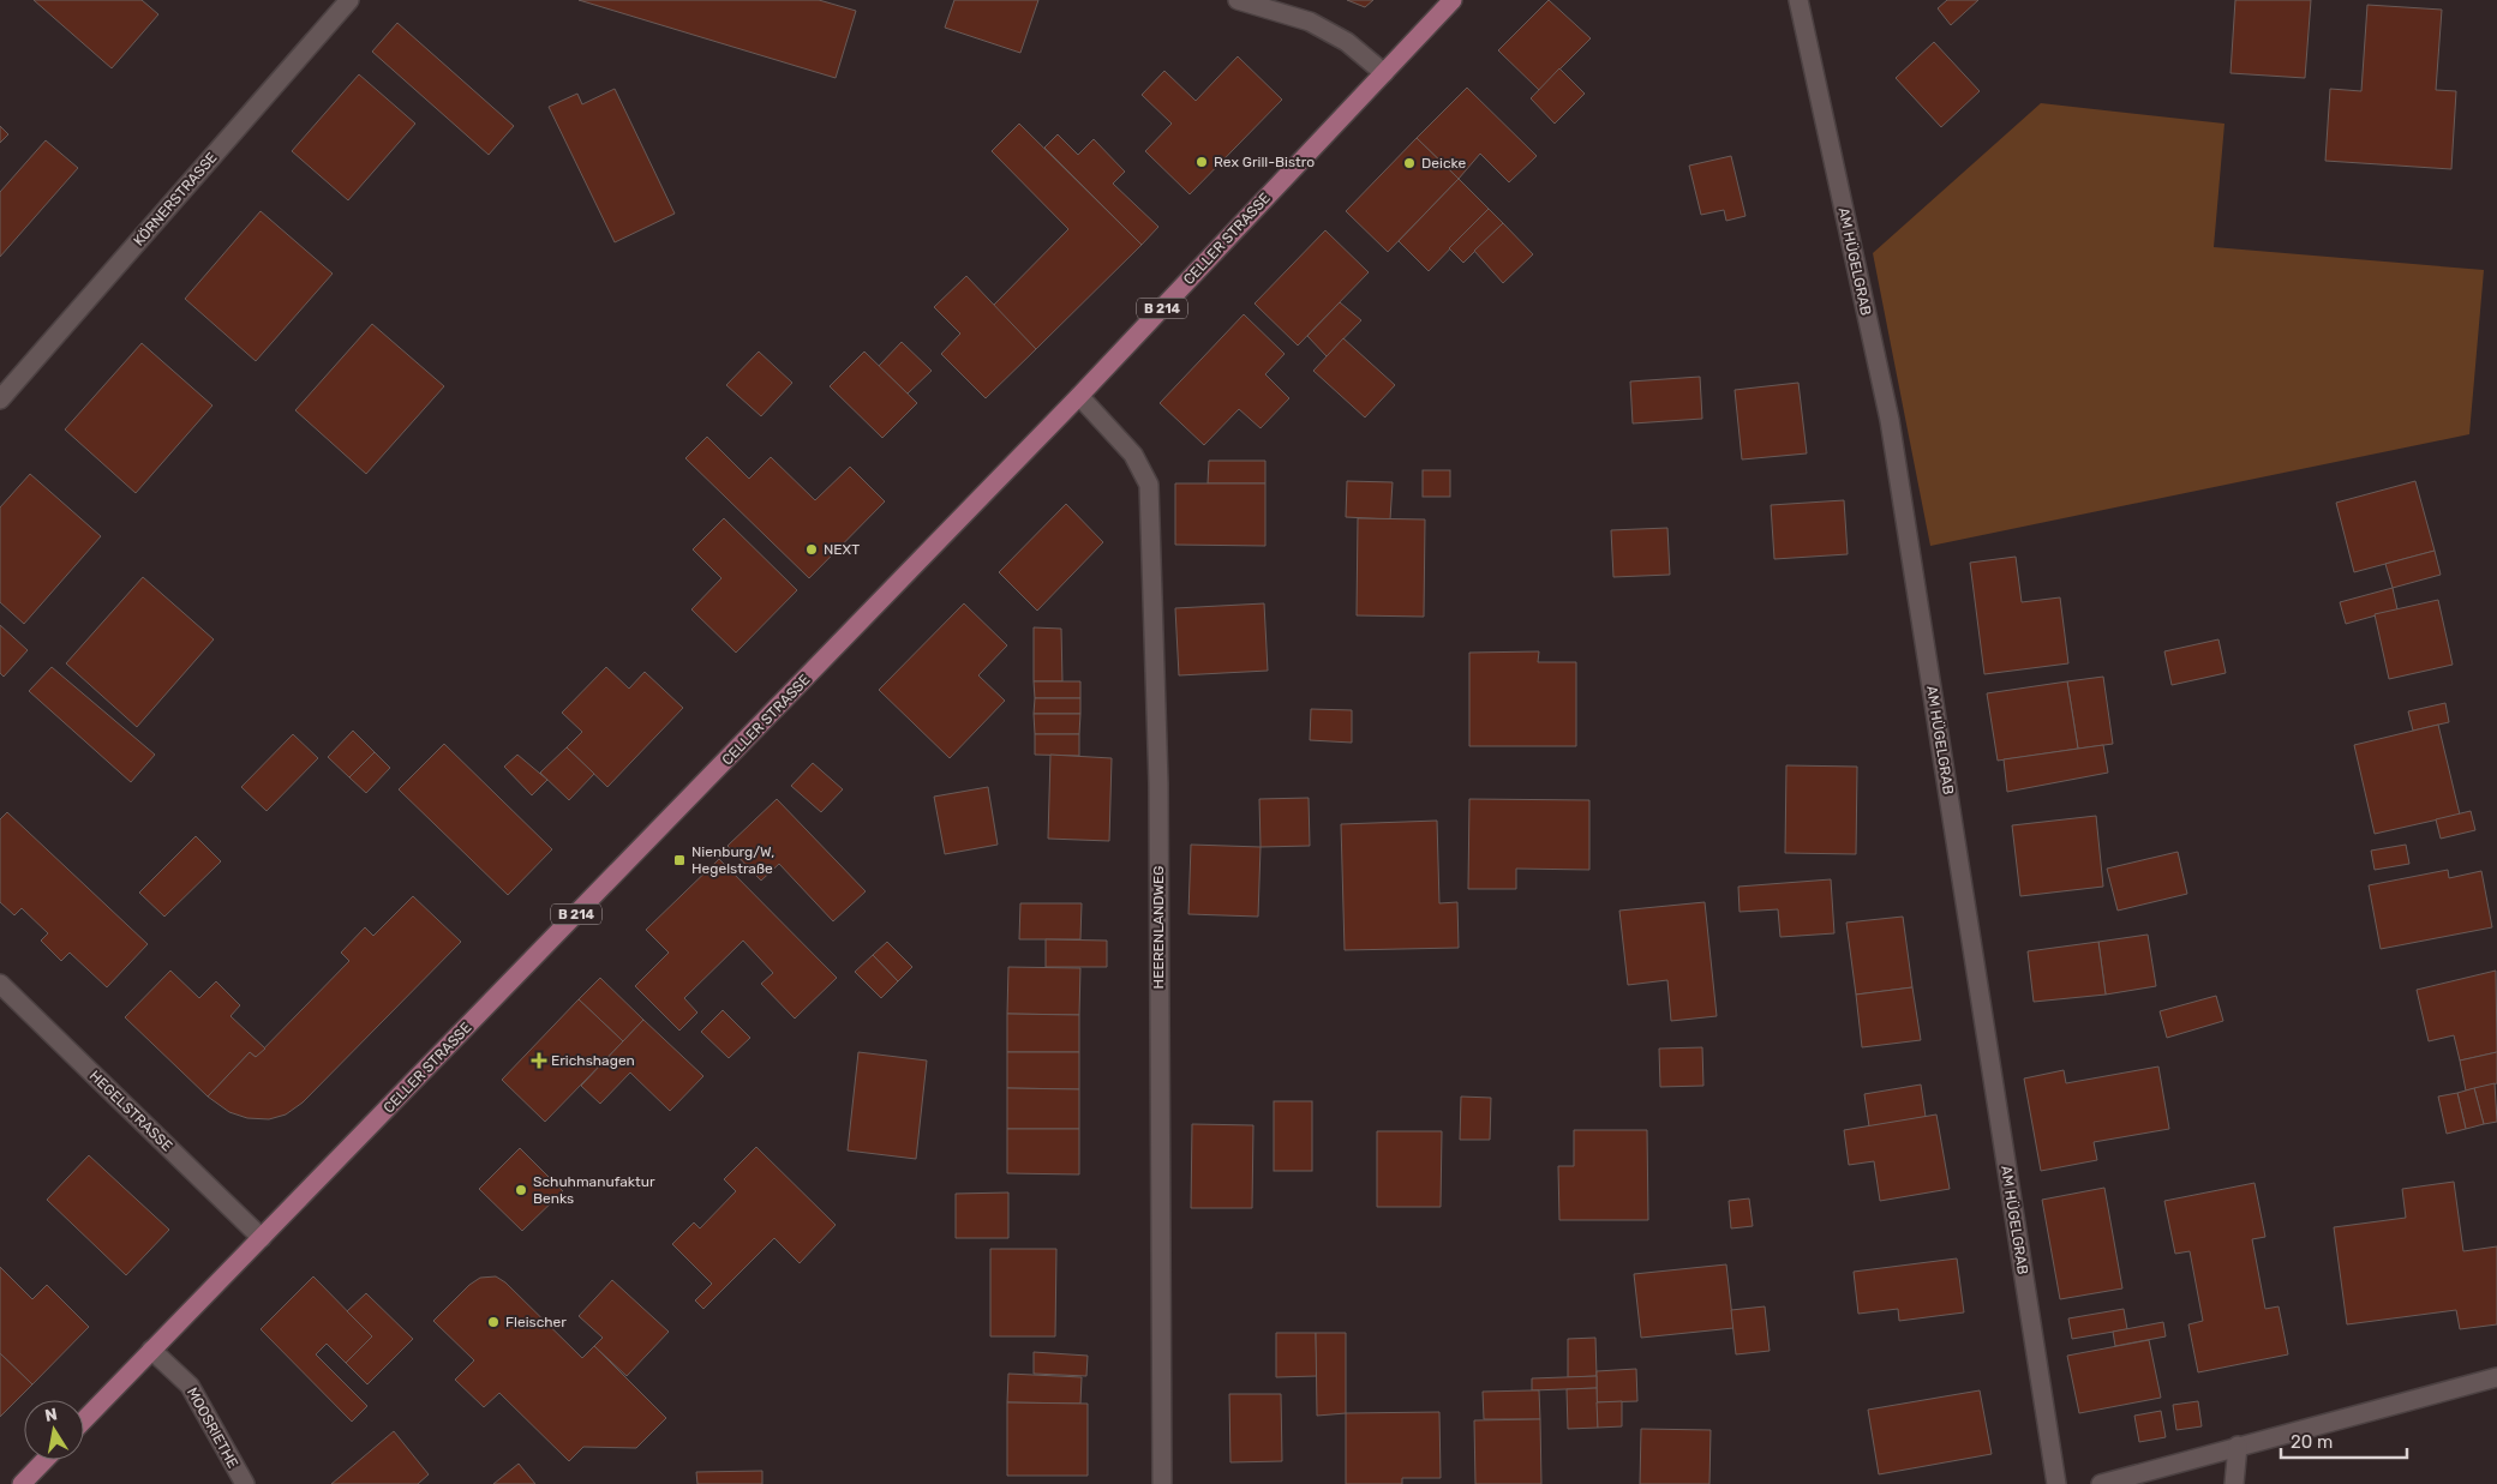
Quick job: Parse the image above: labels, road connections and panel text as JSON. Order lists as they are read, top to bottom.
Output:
{
  "streets": {
    "main road": ["CELLER STRASSE", "B 214"],
    "street": [
      "KÖRNERSTRASSE",
      "AM HÜGELGRAB",
      "HEERENLANDWEG",
      "HEGELSTRASSE",
      "MOOSRIETHE"
    ]
  },
  "crossings": [
    ["CELLER STRASSE", "HEERENLANDWEG"],
    ["CELLER STRASSE", "HEGELSTRASSE"],
    ["CELLER STRASSE", "MOOSRIETHE"]
  ],
  "places": {
    "other": [
      "Rex Grill-Bistro",
      "Deicke",
      "NEXT",
      "Schuhmanufaktur Benks",
      "Fleischer"
    ],
    "transit": ["Nienburg/W, Hegelstraße"],
    "health": ["Erichshagen"]
  },
  "scale_bar": "20 m",
  "north": "top"
}
